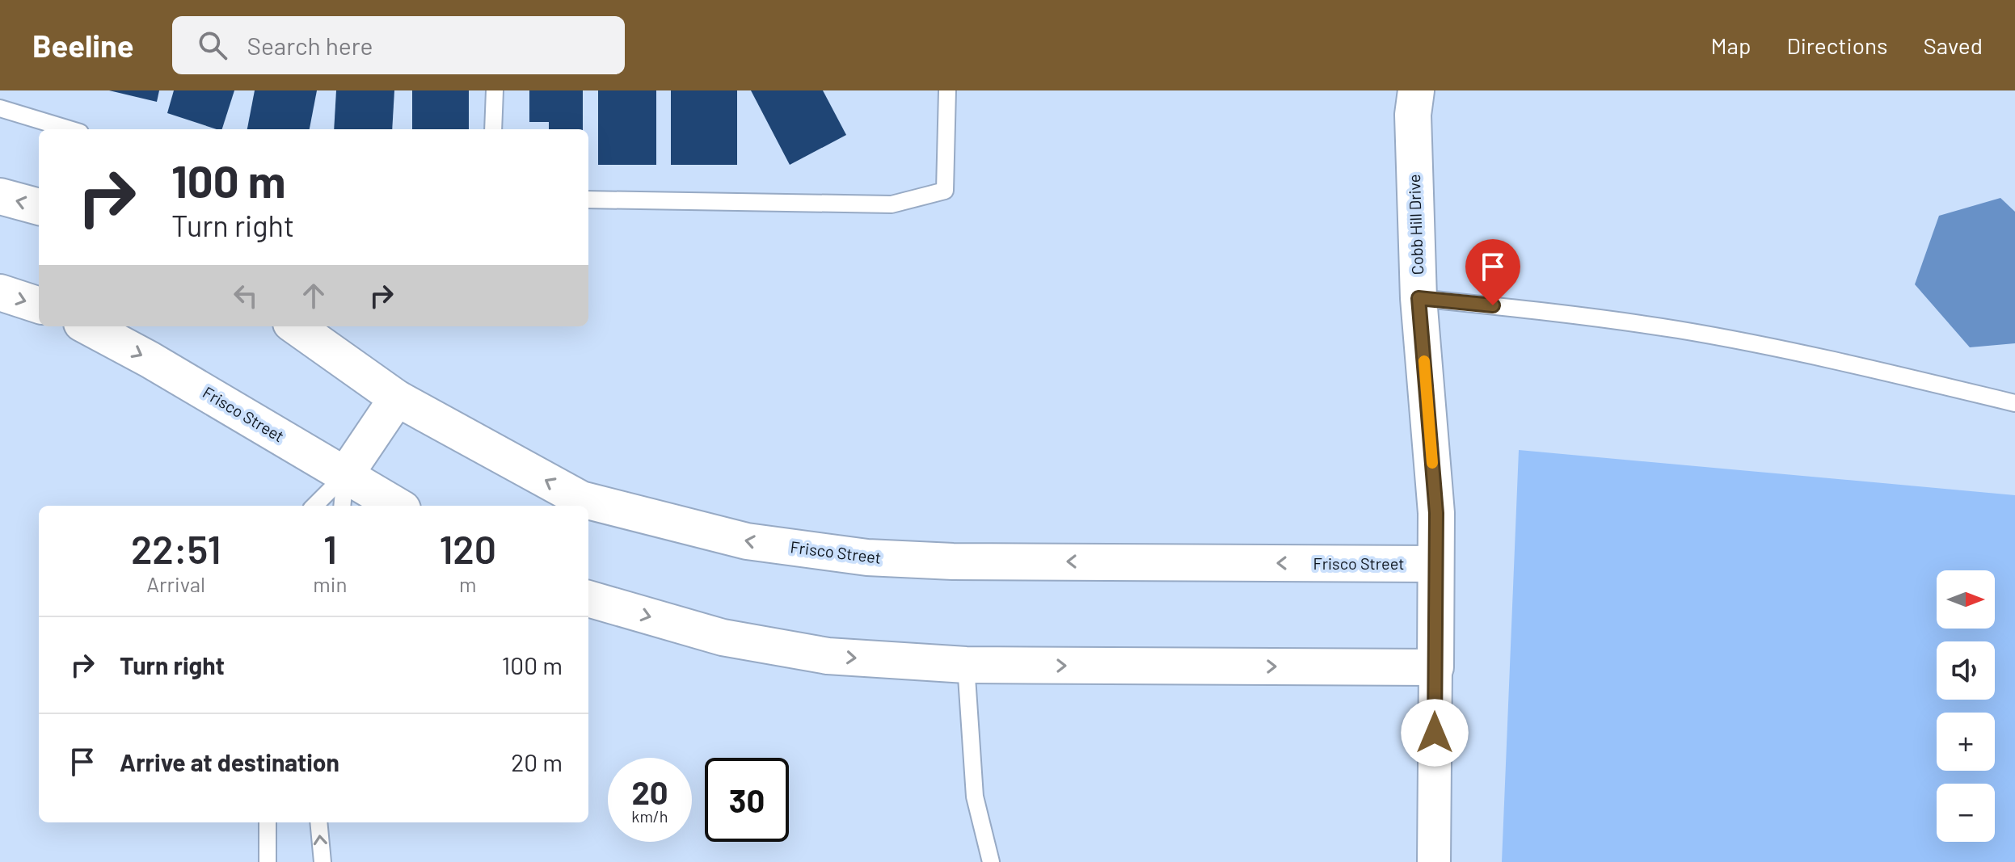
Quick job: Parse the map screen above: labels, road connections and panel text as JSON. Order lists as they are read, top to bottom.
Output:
{
  "streets": {
    "street": ["Cobb Hill Drive", "Frisco Street"]
  },
  "crossings": [
    ["Cobb Hill Drive", "Frisco Street"]
  ],
  "north": "right",
  "page": {
    "header": "Beeline",
    "search": "Search here",
    "nav": ["Map", "Directions", "Saved"],
    "turn": ["100 m", "Turn right"],
    "eta": [
      "22:51",
      "Arrival",
      "1",
      "min",
      "120",
      "m"
    ],
    "map_buttons": ["+", "−"],
    "list": [
      {
        "name": "Turn right",
        "value": "100 m"
      },
      {
        "name": "Arrive at destination",
        "value": "20 m"
      }
    ],
    "speed": "20 km/h",
    "limit": "30"
  }
}
